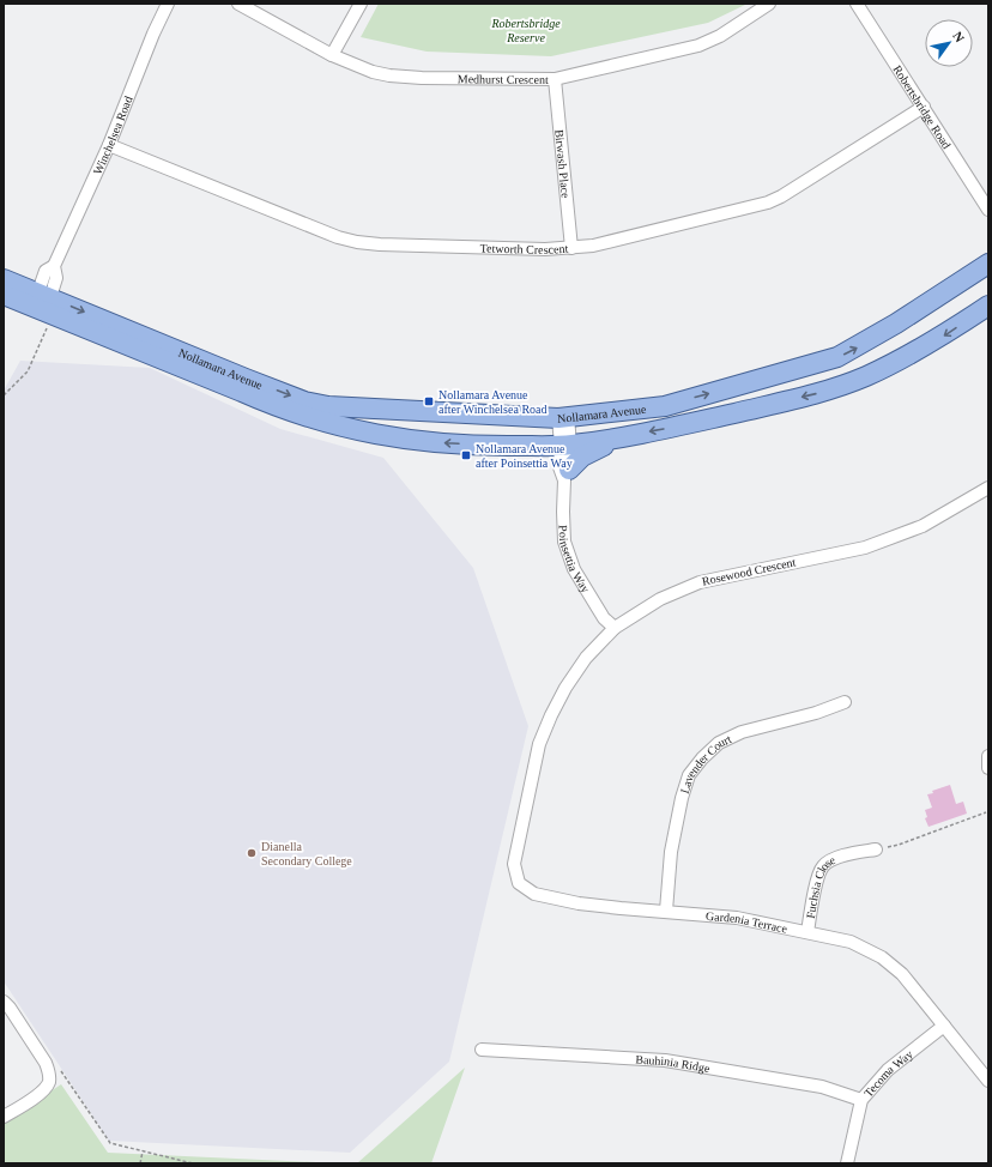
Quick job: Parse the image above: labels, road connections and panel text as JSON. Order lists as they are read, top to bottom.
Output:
{
  "streets": {
    "main road": ["Nollamara Avenue"],
    "street": [
      "Medhurst Crescent",
      "Robertsbridge Road",
      "Winchelsea Road",
      "Birwash Place",
      "Tetworth Crescent",
      "Poinsettia Way",
      "Rosewood Crescent",
      "Lavender Court",
      "Fuchsia Close",
      "Gardenia Terrace",
      "Bauhinia Ridge",
      "Tecoma Way"
    ]
  },
  "crossings": [
    ["Medhurst Crescent", "Birwash Place"],
    ["Robertsbridge Road", "Tetworth Crescent"],
    ["Winchelsea Road", "Tetworth Crescent"],
    ["Winchelsea Road", "Nollamara Avenue"],
    ["Birwash Place", "Tetworth Crescent"],
    ["Nollamara Avenue", "Poinsettia Way"],
    ["Poinsettia Way", "Rosewood Crescent"],
    ["Rosewood Crescent", "Gardenia Terrace"],
    ["Lavender Court", "Gardenia Terrace"],
    ["Fuchsia Close", "Gardenia Terrace"],
    ["Gardenia Terrace", "Tecoma Way"],
    ["Bauhinia Ridge", "Tecoma Way"]
  ],
  "parks": ["Robertsbridge Reserve"],
  "places": {
    "transit": ["Nollamara Avenue after Winchelsea Road", "Nollamara Avenue after Poinsettia Way"],
    "other": ["Dianella Secondary College"]
  },
  "north": "top right"
}
